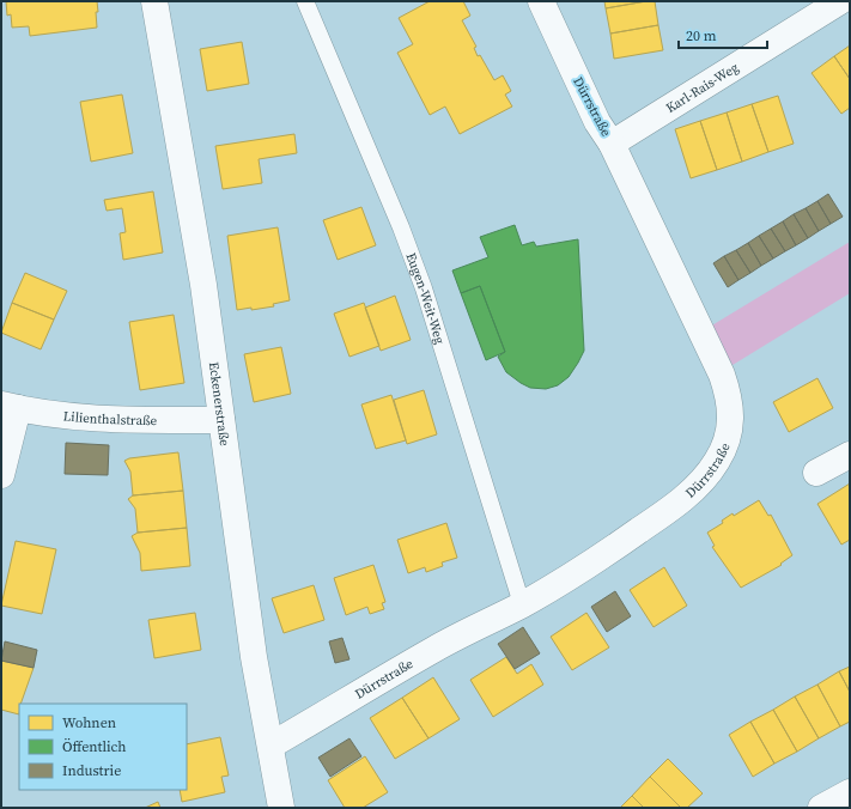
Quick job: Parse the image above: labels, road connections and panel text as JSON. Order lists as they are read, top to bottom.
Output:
{
  "streets": {
    "street": [
      "Karl-Rais-Weg",
      "Dürrstraße",
      "Eckenerstraße",
      "Lilienthalstraße"
    ],
    "lane": ["Eugen-Weit-Weg"]
  },
  "crossings": [
    ["Karl-Rais-Weg", "Dürrstraße"],
    ["Dürrstraße", "Eugen-Weit-Weg"],
    ["Dürrstraße", "Eckenerstraße"],
    ["Eckenerstraße", "Lilienthalstraße"]
  ],
  "legend": ["Wohnen", "Öffentlich", "Industrie"],
  "scale_bar": "20 m"
}
